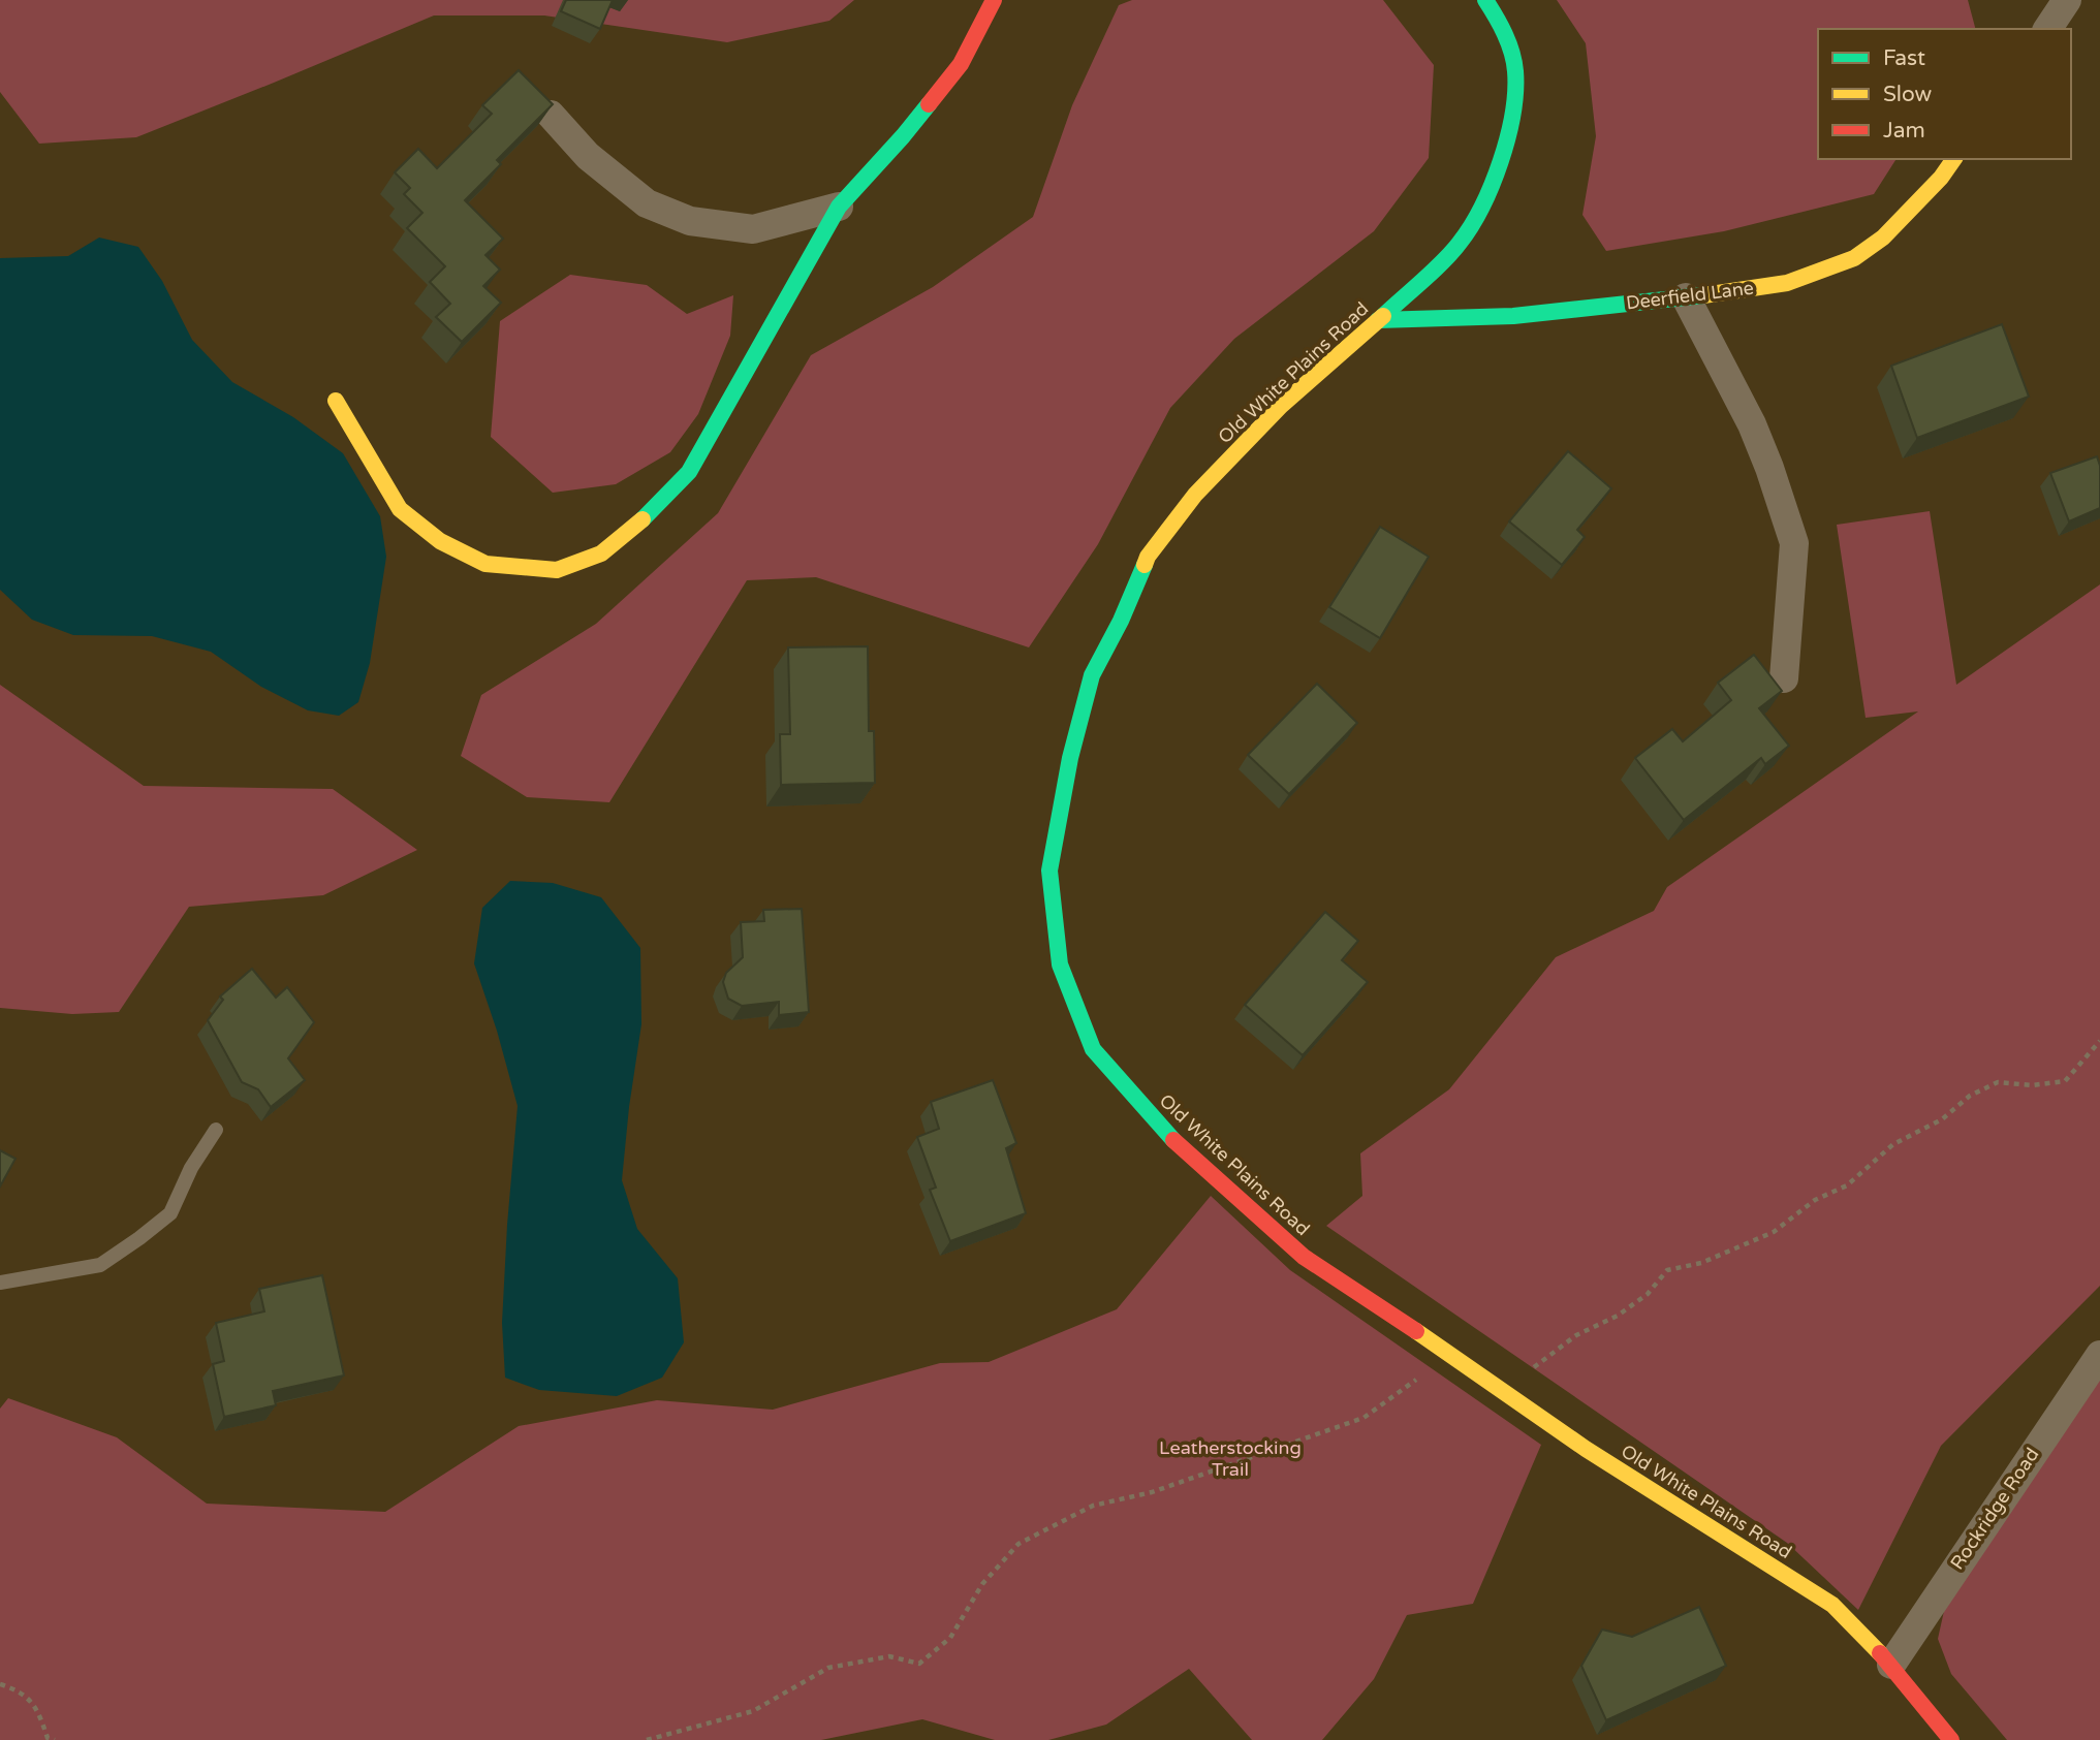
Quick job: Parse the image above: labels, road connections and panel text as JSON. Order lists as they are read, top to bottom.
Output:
{
  "streets": {
    "street": ["Deerfield Lane", "Old White Plains Road", "Rockridge Road"]
  },
  "crossings": [
    ["Deerfield Lane", "Old White Plains Road"],
    ["Old White Plains Road", "Rockridge Road"]
  ],
  "parks": ["Leatherstocking Trail"],
  "legend": ["Fast", "Slow", "Jam"]
}
